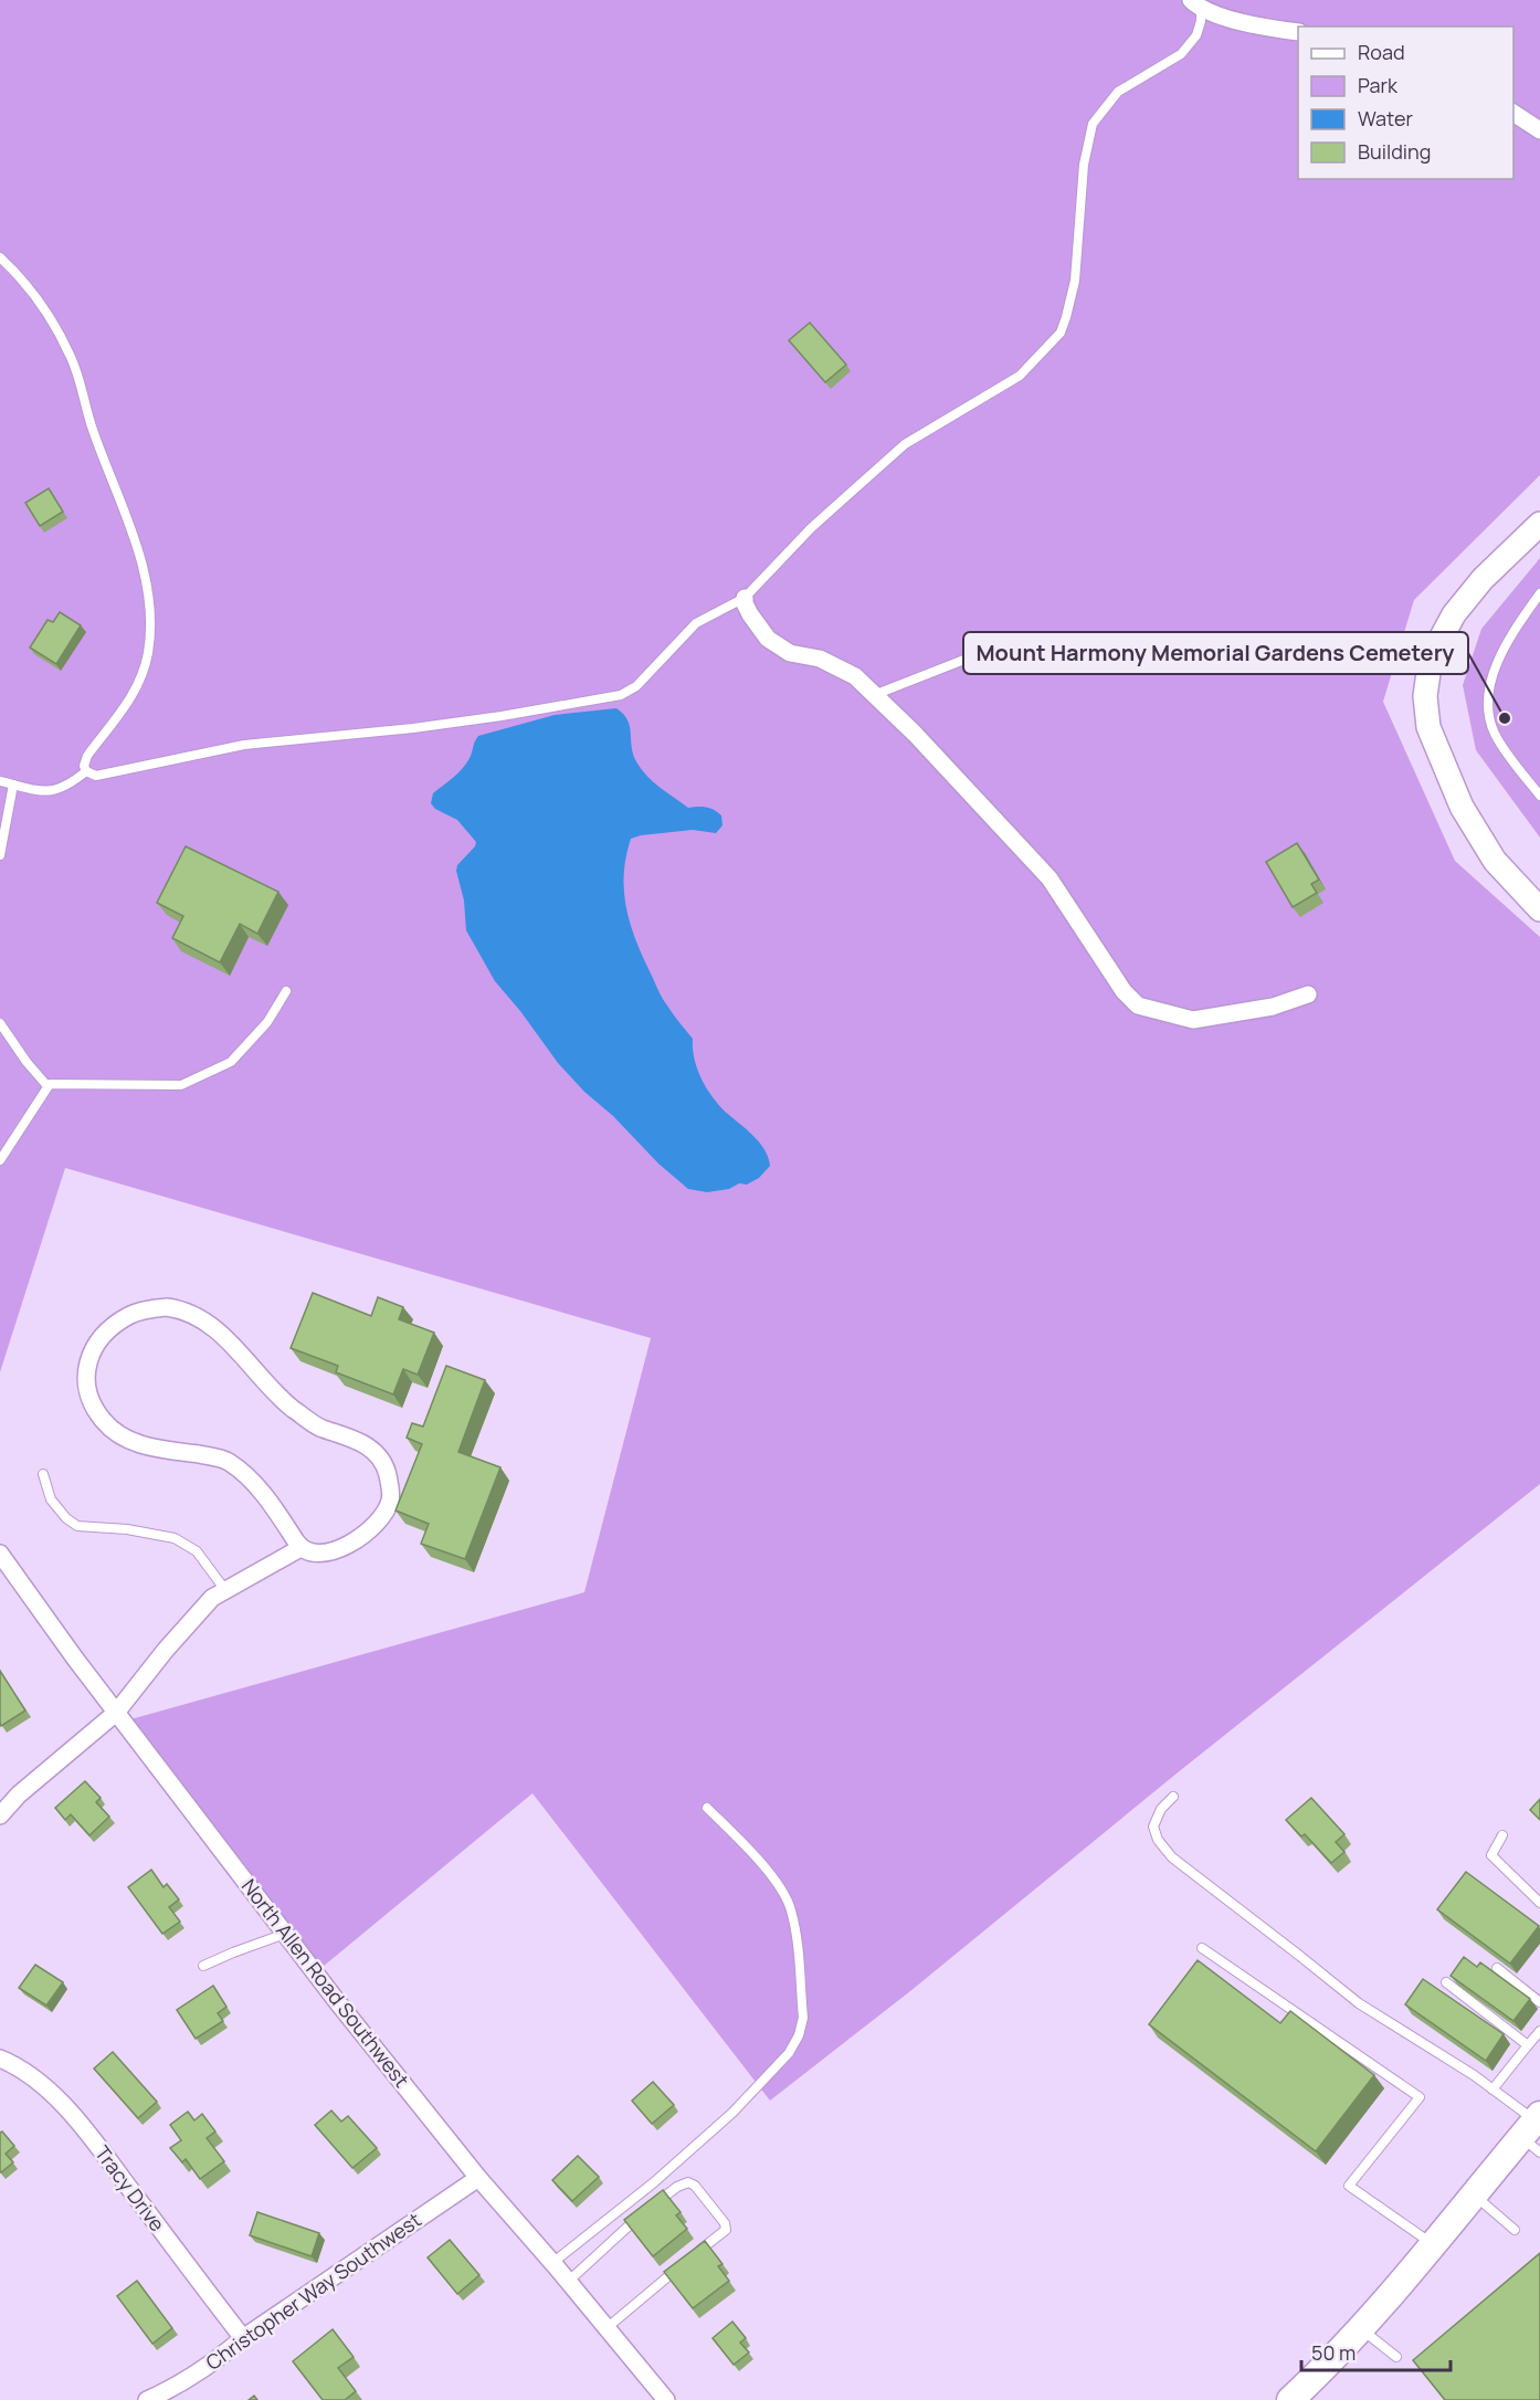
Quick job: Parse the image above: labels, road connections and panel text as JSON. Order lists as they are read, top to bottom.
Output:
{
  "streets": {
    "street": ["North Allen Road Southwest", "Tracy Drive", "Christopher Way Southwest"]
  },
  "crossings": [
    ["North Allen Road Southwest", "Christopher Way Southwest"],
    ["Tracy Drive", "Christopher Way Southwest"]
  ],
  "places": ["Mount Harmony Memorial Gardens Cemetery"],
  "legend": [
    "Road",
    "Park",
    "Water",
    "Building"
  ],
  "scale_bar": "50 m"
}
